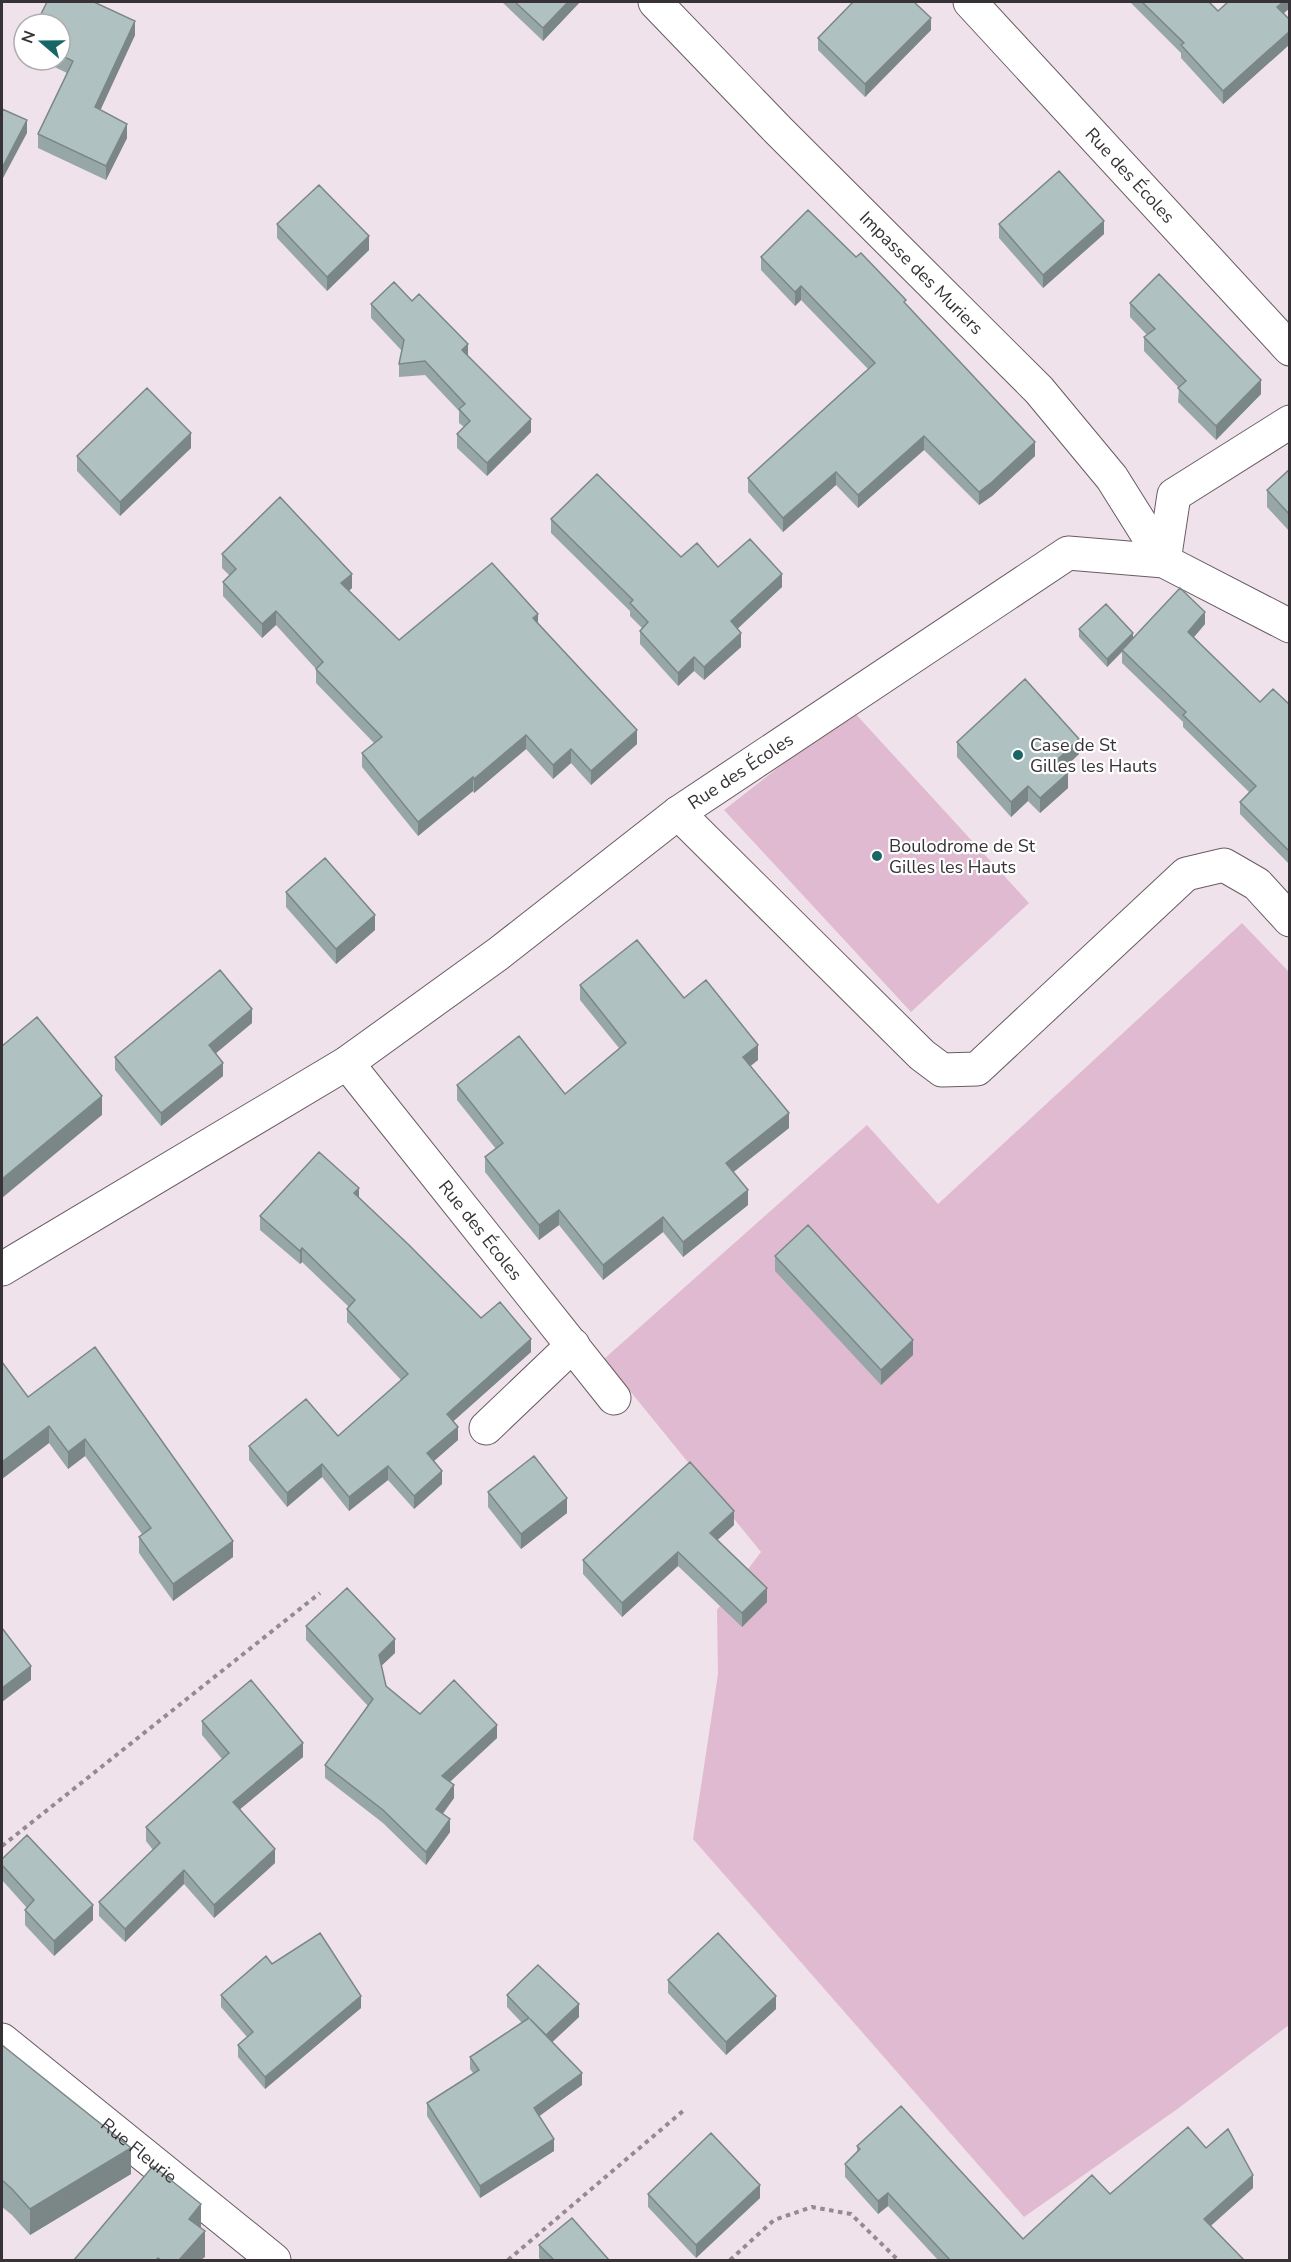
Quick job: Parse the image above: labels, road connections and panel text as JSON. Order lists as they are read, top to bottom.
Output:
{
  "streets": {
    "street": ["Rue des Écoles", "Impasse des Muriers", "Rue Fleurie"]
  },
  "crossings": [
    ["Rue des Écoles", "Impasse des Muriers"]
  ],
  "places": ["Case de St Gilles les Hauts", "Boulodrome de St Gilles les Hauts"],
  "north": "left"
}
